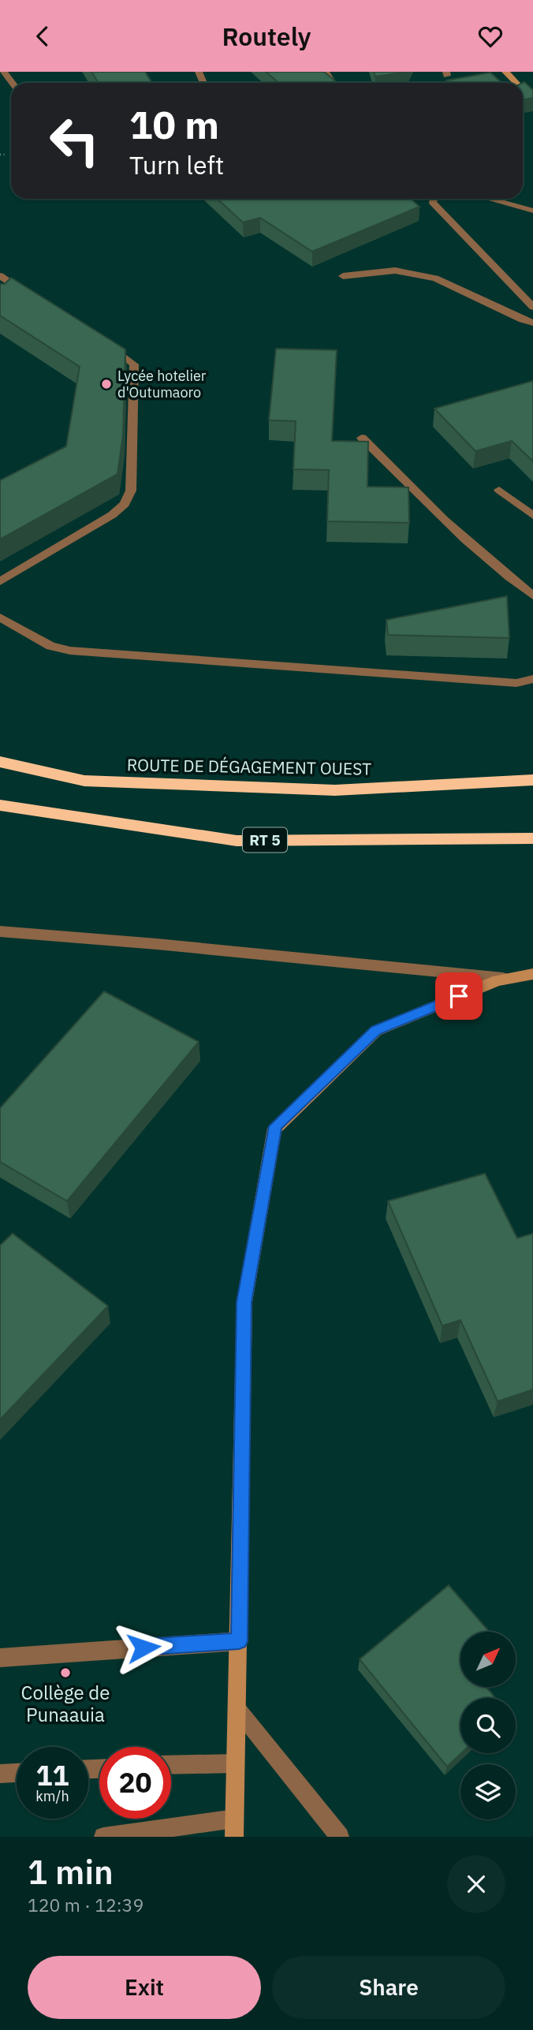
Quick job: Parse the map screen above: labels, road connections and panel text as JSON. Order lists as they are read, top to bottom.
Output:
{
  "streets": {
    "highway": ["ROUTE DE DÉGAGEMENT OUEST", "RT 5"]
  },
  "places": ["Lycée hotelier d'Outumaoro", "Collège de Punaauia"],
  "north": "top right",
  "page": {
    "header": "Routely",
    "turn": ["10 m", "Turn left"],
    "speed": "11 km/h",
    "limit": "20",
    "heading": ["1 min", "120 m · 12:39"],
    "buttons": ["Exit", "Share"]
  }
}
